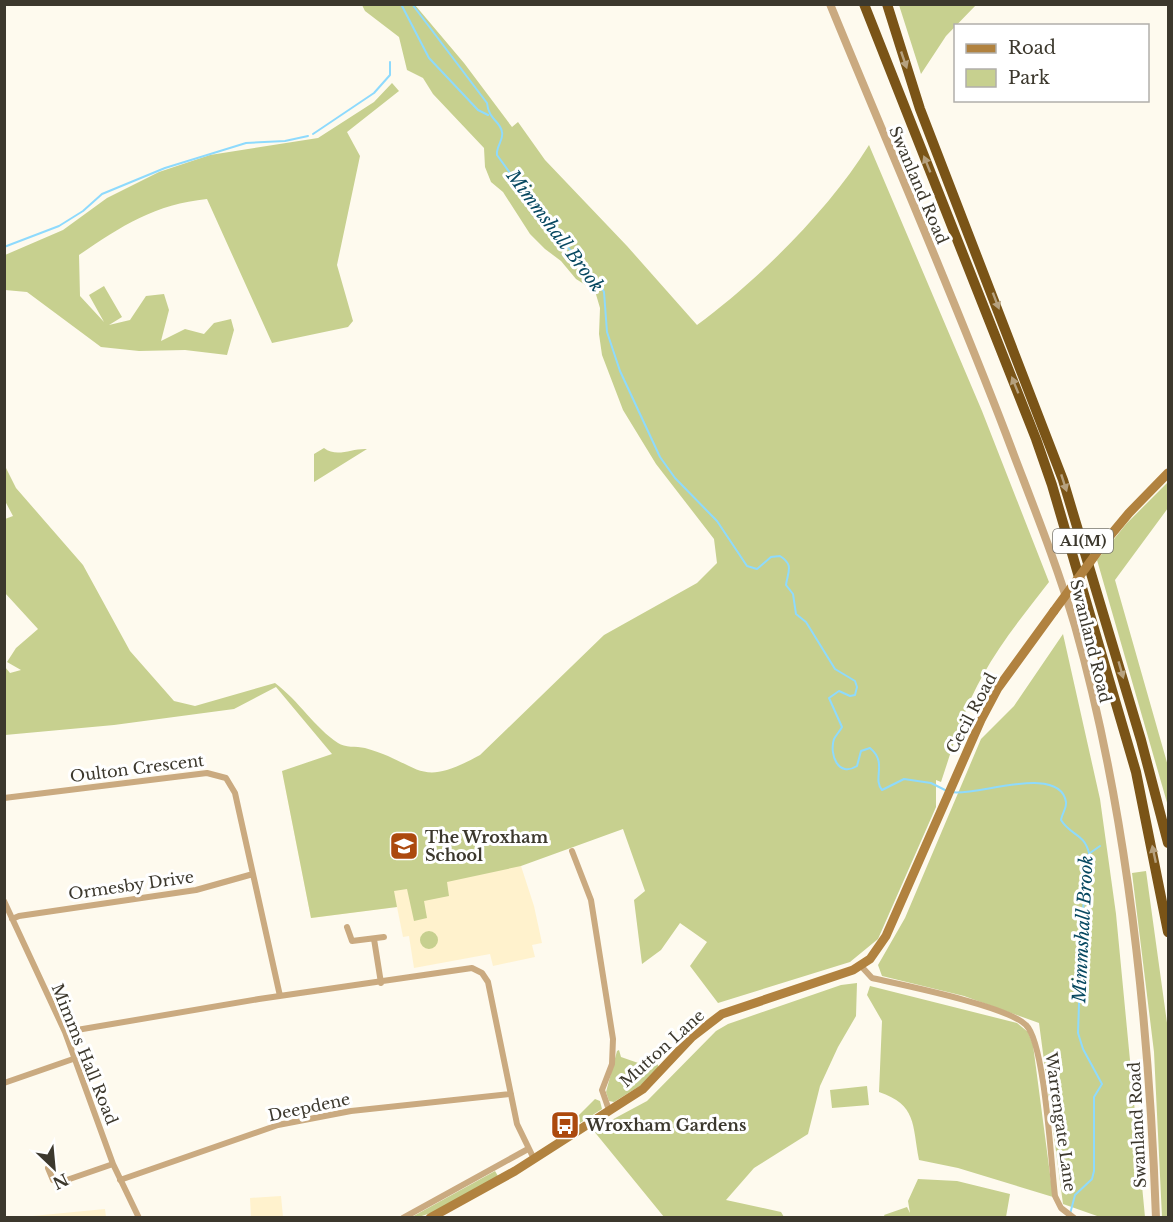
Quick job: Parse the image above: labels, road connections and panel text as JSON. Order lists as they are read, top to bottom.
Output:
{
  "streets": {
    "highway": ["A1(M)"],
    "main road": ["Cecil Road", "Mutton Lane"],
    "street": [
      "Swanland Road",
      "Oulton Crescent",
      "Ormesby Drive",
      "Mimms Hall Road",
      "Deepdene",
      "Warrengate Lane"
    ]
  },
  "crossings": [
    ["Cecil Road", "Mutton Lane"],
    ["Cecil Road", "Warrengate Lane"],
    ["Oulton Crescent", "Ormesby Drive"],
    ["Ormesby Drive", "Mimms Hall Road"],
    ["Mutton Lane", "Warrengate Lane"],
    ["Mimms Hall Road", "Deepdene"]
  ],
  "water": ["Mimmshall Brook"],
  "places": {
    "school or university": ["The Wroxham School"],
    "bus stop": ["Wroxham Gardens"]
  },
  "legend": ["Road", "Park"],
  "north": "bottom right"
}
